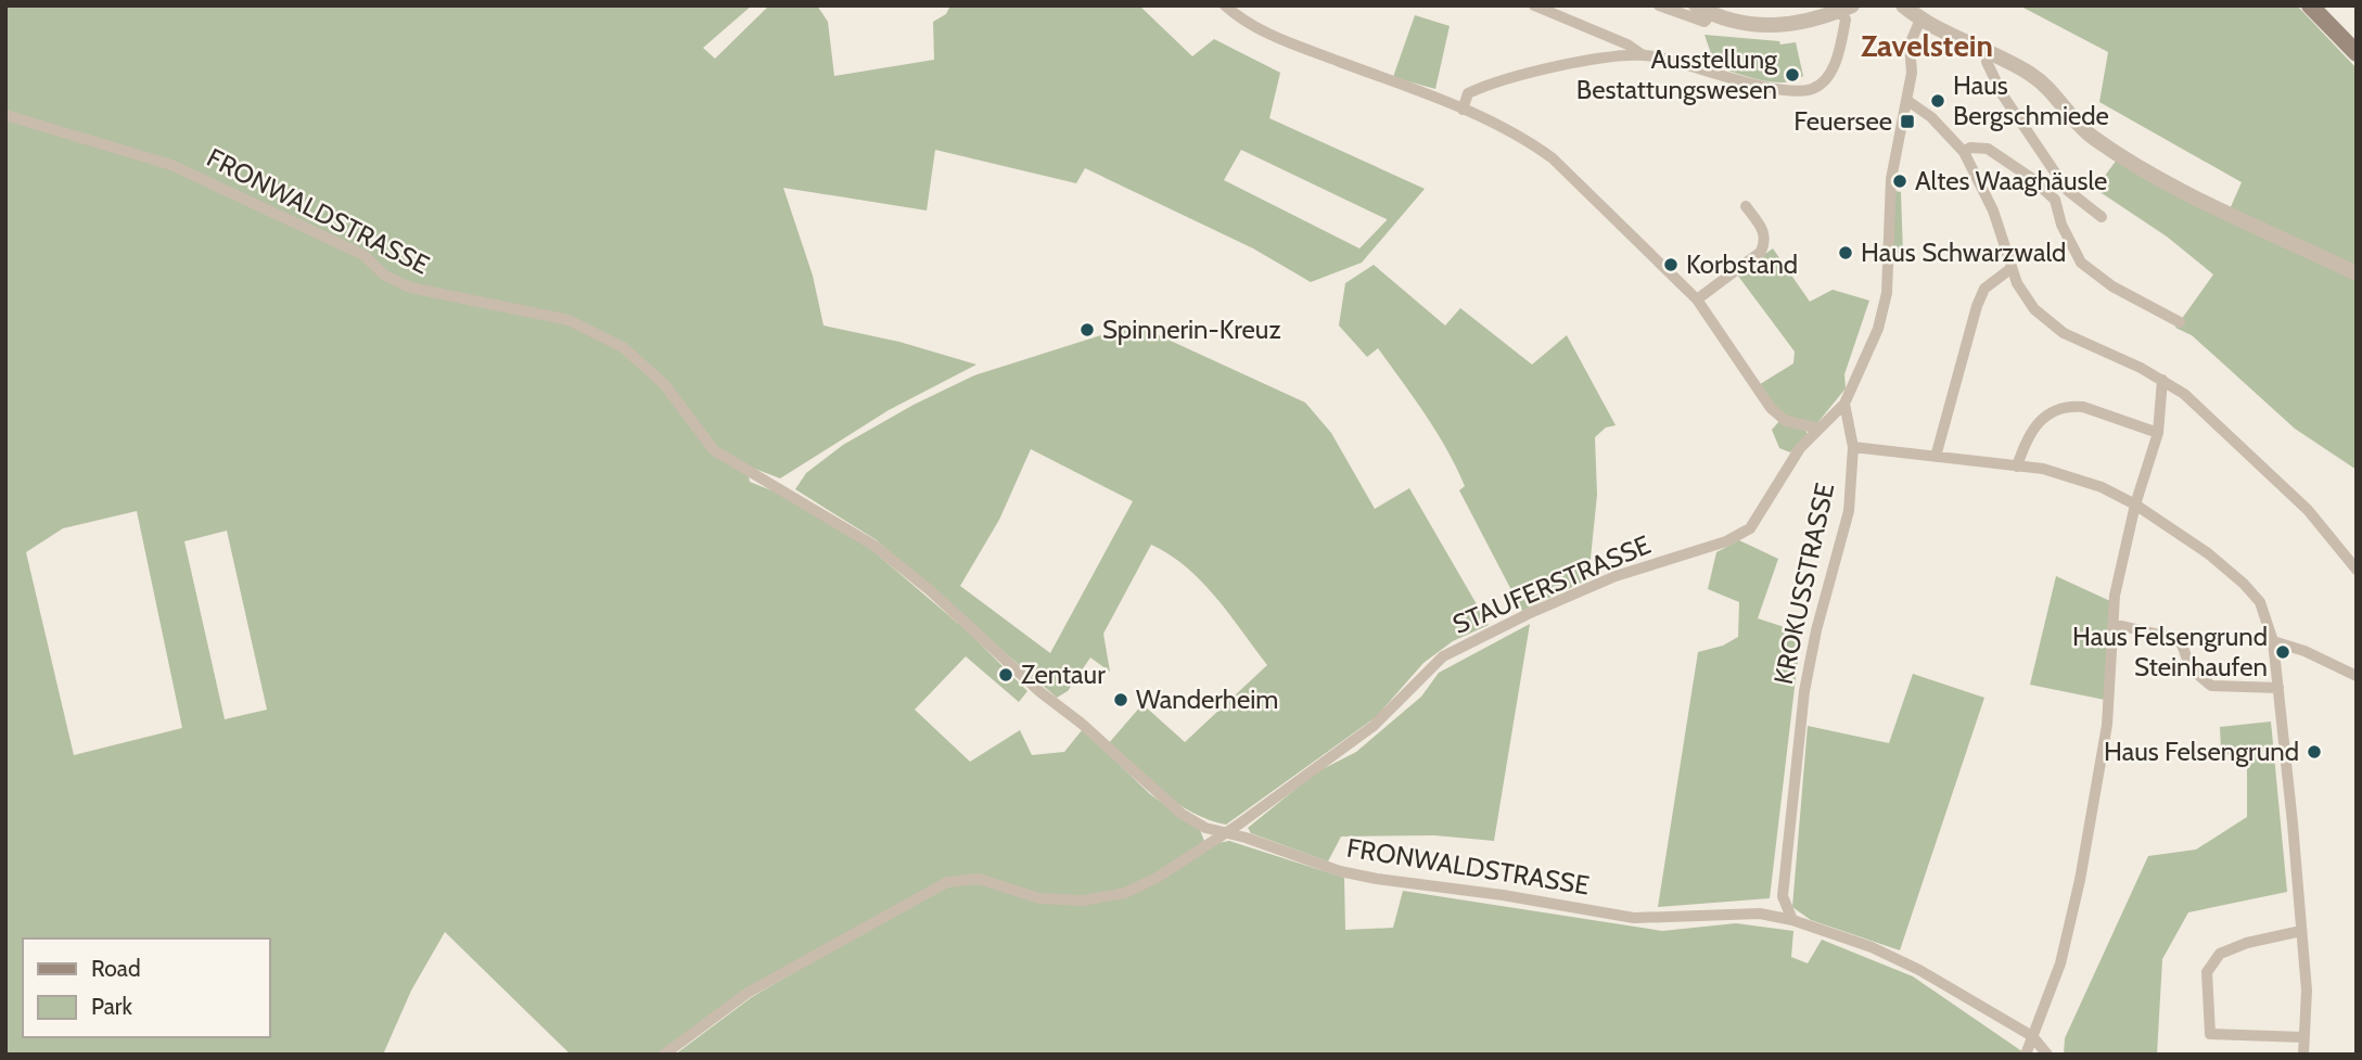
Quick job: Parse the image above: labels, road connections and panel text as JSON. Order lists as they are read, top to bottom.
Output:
{
  "streets": {
    "street": ["FRONWALDSTRASSE", "KROKUSSTRASSE", "STAUFERSTRASSE"]
  },
  "crossings": [
    ["FRONWALDSTRASSE", "KROKUSSTRASSE"],
    ["FRONWALDSTRASSE", "STAUFERSTRASSE"],
    ["KROKUSSTRASSE", "STAUFERSTRASSE"]
  ],
  "districts": ["Zavelstein"],
  "places": {
    "other": [
      "Ausstellung Bestattungswesen",
      "Haus Bergschmiede",
      "Altes Waaghäusle",
      "Haus Schwarzwald",
      "Korbstand",
      "Spinnerin-Kreuz",
      "Haus Felsengrund Steinhaufen",
      "Zentaur",
      "Wanderheim",
      "Haus Felsengrund"
    ],
    "transit": ["Feuersee"]
  },
  "legend": ["Road", "Park"]
}
